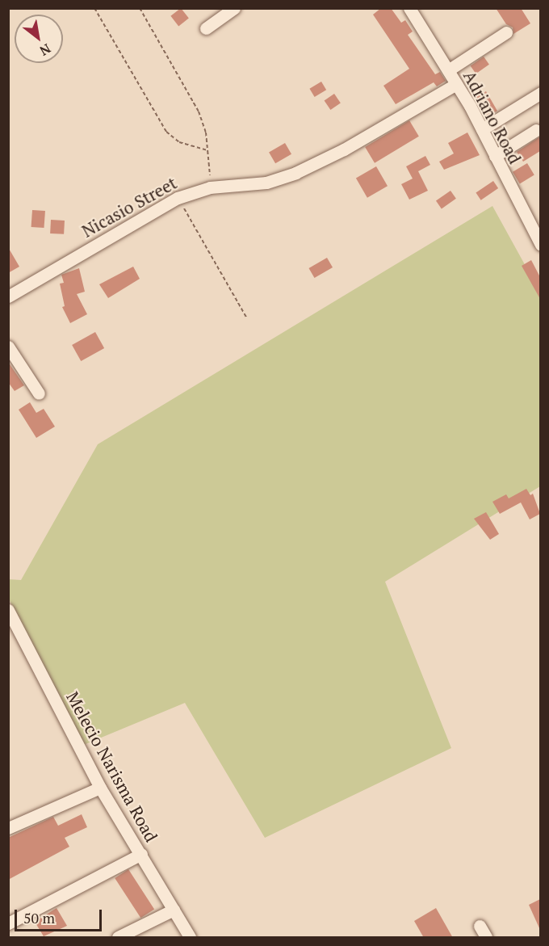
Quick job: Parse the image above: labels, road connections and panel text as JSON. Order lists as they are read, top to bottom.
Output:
{
  "streets": {
    "street": ["Adriano Road", "Nicasio Street", "Melecio Narisma Road"]
  },
  "crossings": [
    ["Adriano Road", "Nicasio Street"]
  ],
  "scale_bar": "50 m",
  "north": "bottom right"
}
